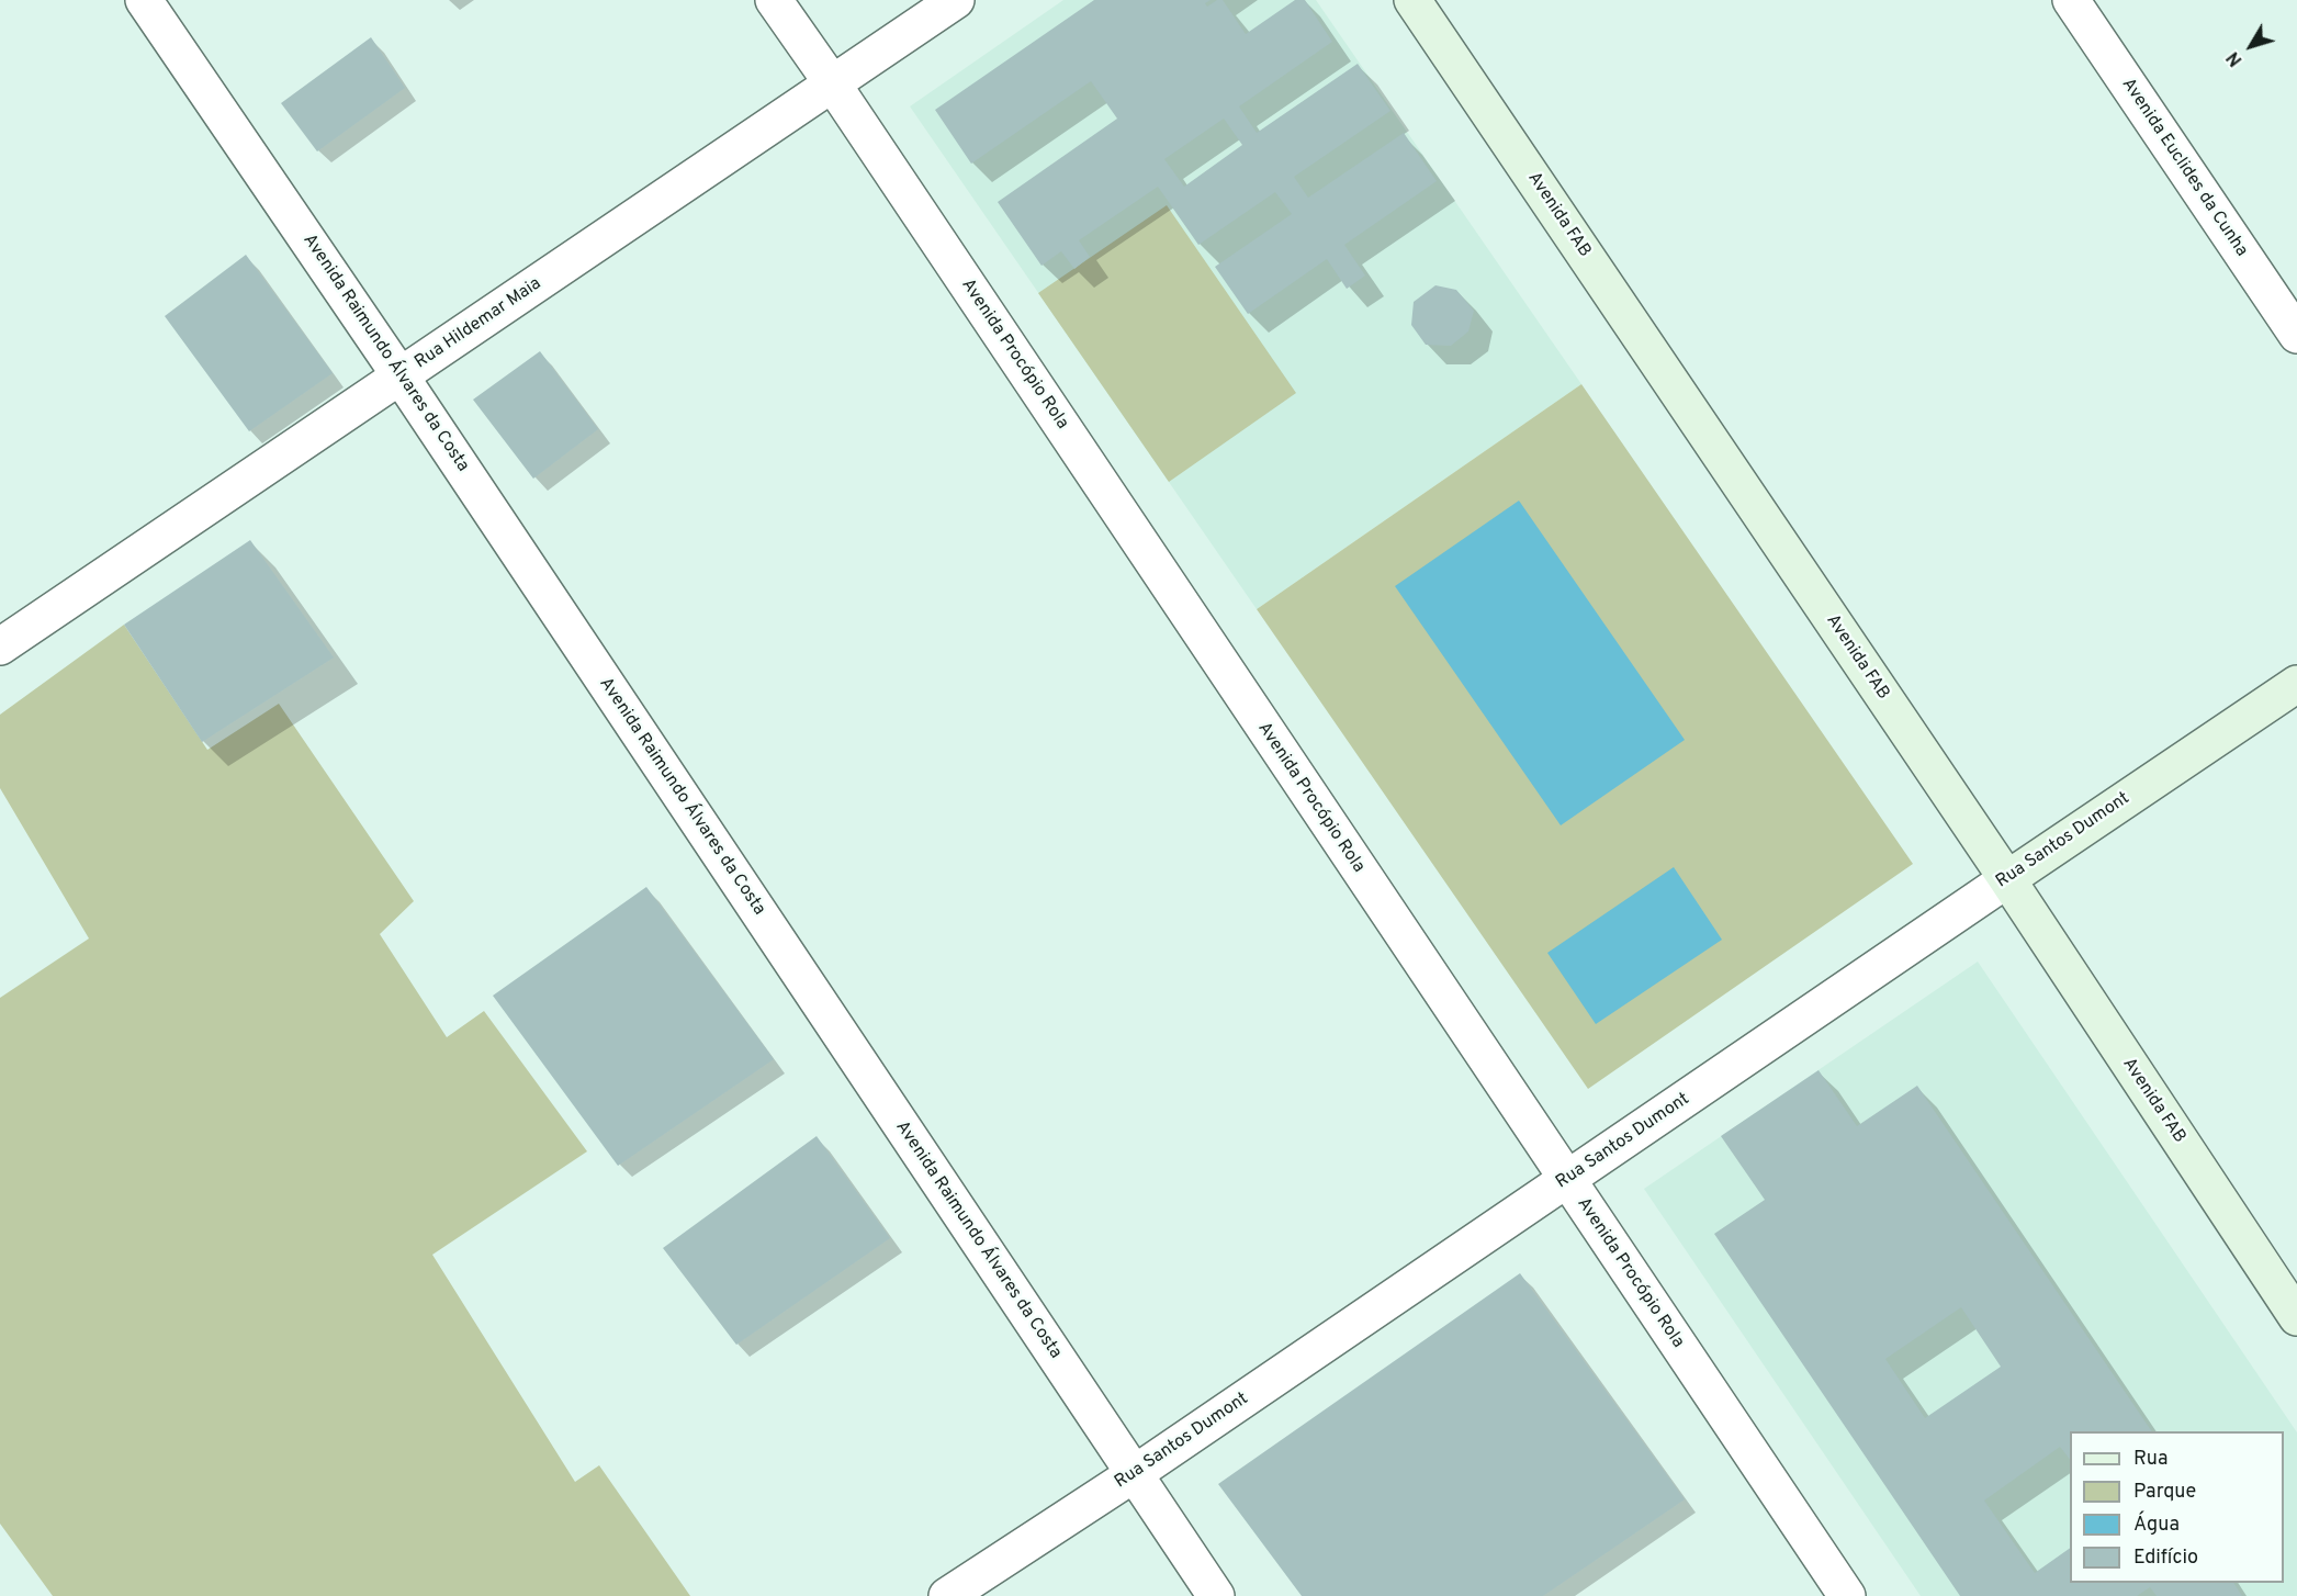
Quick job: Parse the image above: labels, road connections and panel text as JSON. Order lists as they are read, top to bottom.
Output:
{
  "streets": {
    "main road": ["Avenida FAB", "Rua Santos Dumont"],
    "street": [
      "Avenida Euclides da Cunha",
      "Rua Hildemar Maia",
      "Avenida Raimundo Álvares da Costa",
      "Avenida Procópio Rola"
    ]
  },
  "crossings": [
    ["Avenida FAB", "Rua Santos Dumont"],
    ["Rua Hildemar Maia", "Avenida Raimundo Álvares da Costa"],
    ["Rua Hildemar Maia", "Avenida Procópio Rola"],
    ["Avenida Raimundo Álvares da Costa", "Rua Santos Dumont"],
    ["Avenida Procópio Rola", "Rua Santos Dumont"]
  ],
  "legend": [
    "Rua",
    "Parque",
    "Água",
    "Edifício"
  ],
  "north": "bottom left"
}
